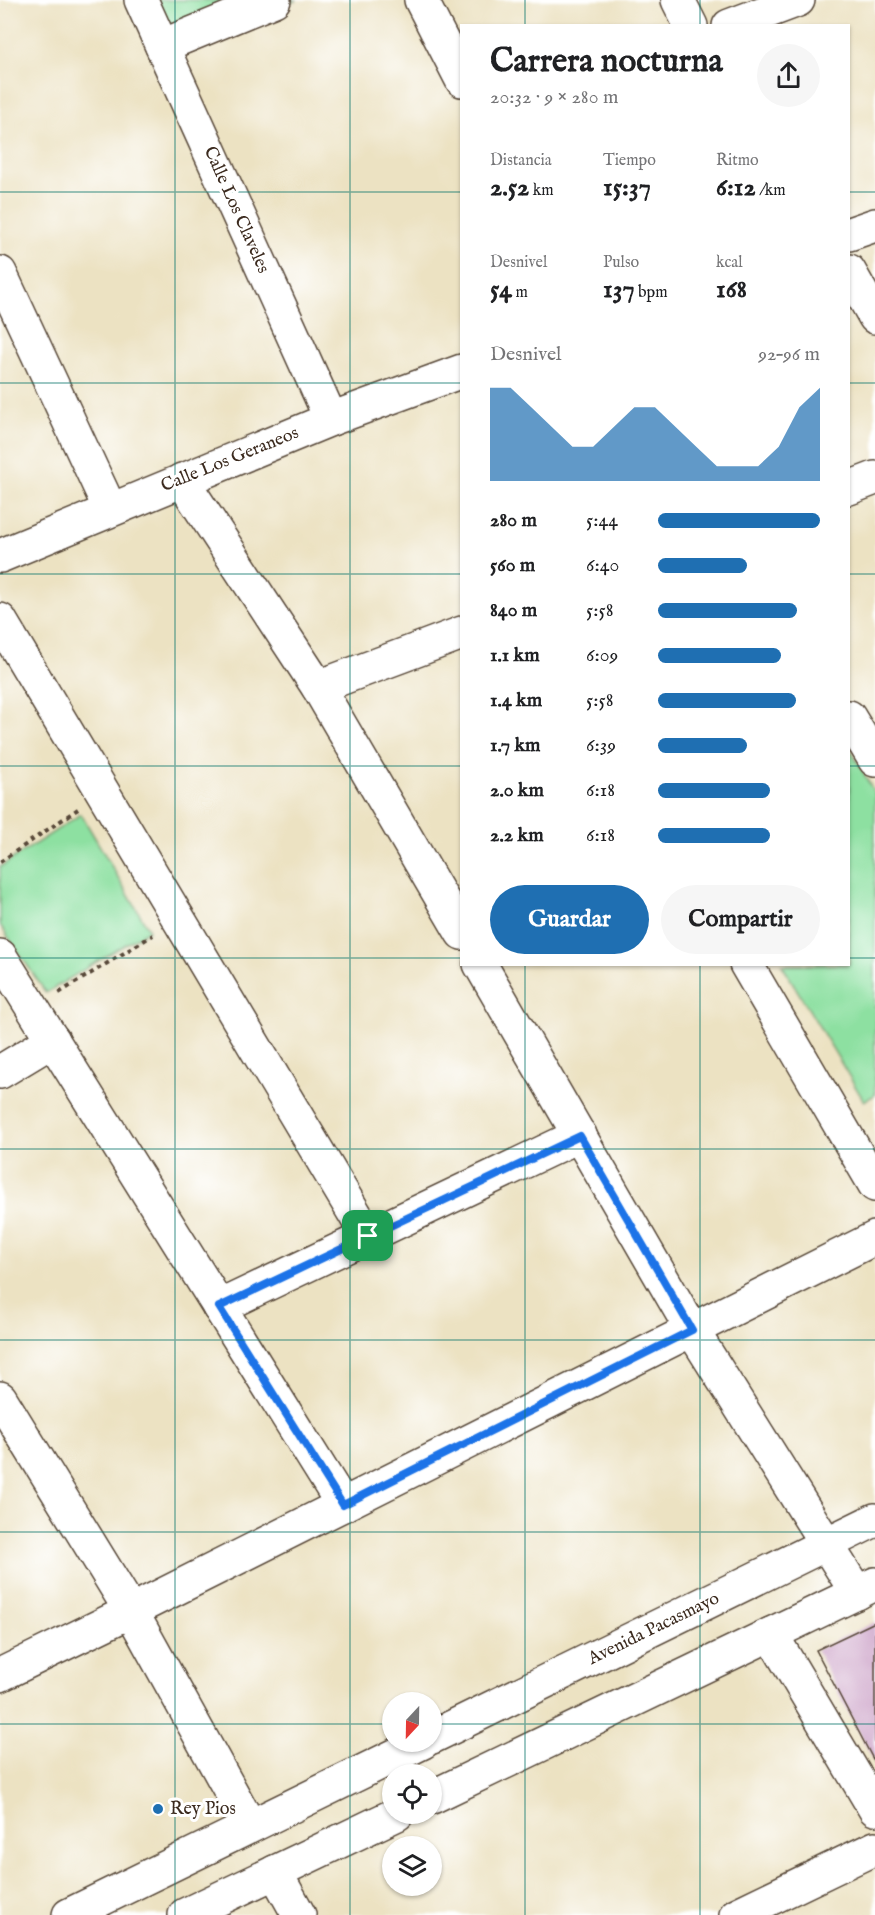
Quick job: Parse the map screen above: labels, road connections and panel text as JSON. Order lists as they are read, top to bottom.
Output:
{
  "streets": {
    "street": ["Calle Los Claveles", "Calle Los Geraneos", "Avenida Pacasmayo"]
  },
  "crossings": [
    ["Calle Los Claveles", "Calle Los Geraneos"]
  ],
  "places": ["Rey Pios"],
  "north": "bottom",
  "page": {
    "heading": ["Carrera nocturna", "20:32 · 9 × 280 m"],
    "stats": [
      ["Distancia", "2.52 km"],
      ["Tiempo", "15:37"],
      ["Ritmo", "6:12 /km"],
      ["Desnivel", "54 m"],
      ["Pulso", "137 bpm"],
      ["kcal", "168"]
    ],
    "chart": ["Desnivel", "92–96 m"],
    "list": [
      {
        "name": "280 m",
        "note": "5:44"
      },
      {
        "name": "560 m",
        "note": "6:40"
      },
      {
        "name": "840 m",
        "note": "5:58"
      },
      {
        "name": "1.1 km",
        "note": "6:09"
      },
      {
        "name": "1.4 km",
        "note": "5:58"
      },
      {
        "name": "1.7 km",
        "note": "6:39"
      },
      {
        "name": "2.0 km",
        "note": "6:18"
      },
      {
        "name": "2.2 km",
        "note": "6:18"
      }
    ],
    "buttons": ["Guardar", "Compartir"]
  }
}
